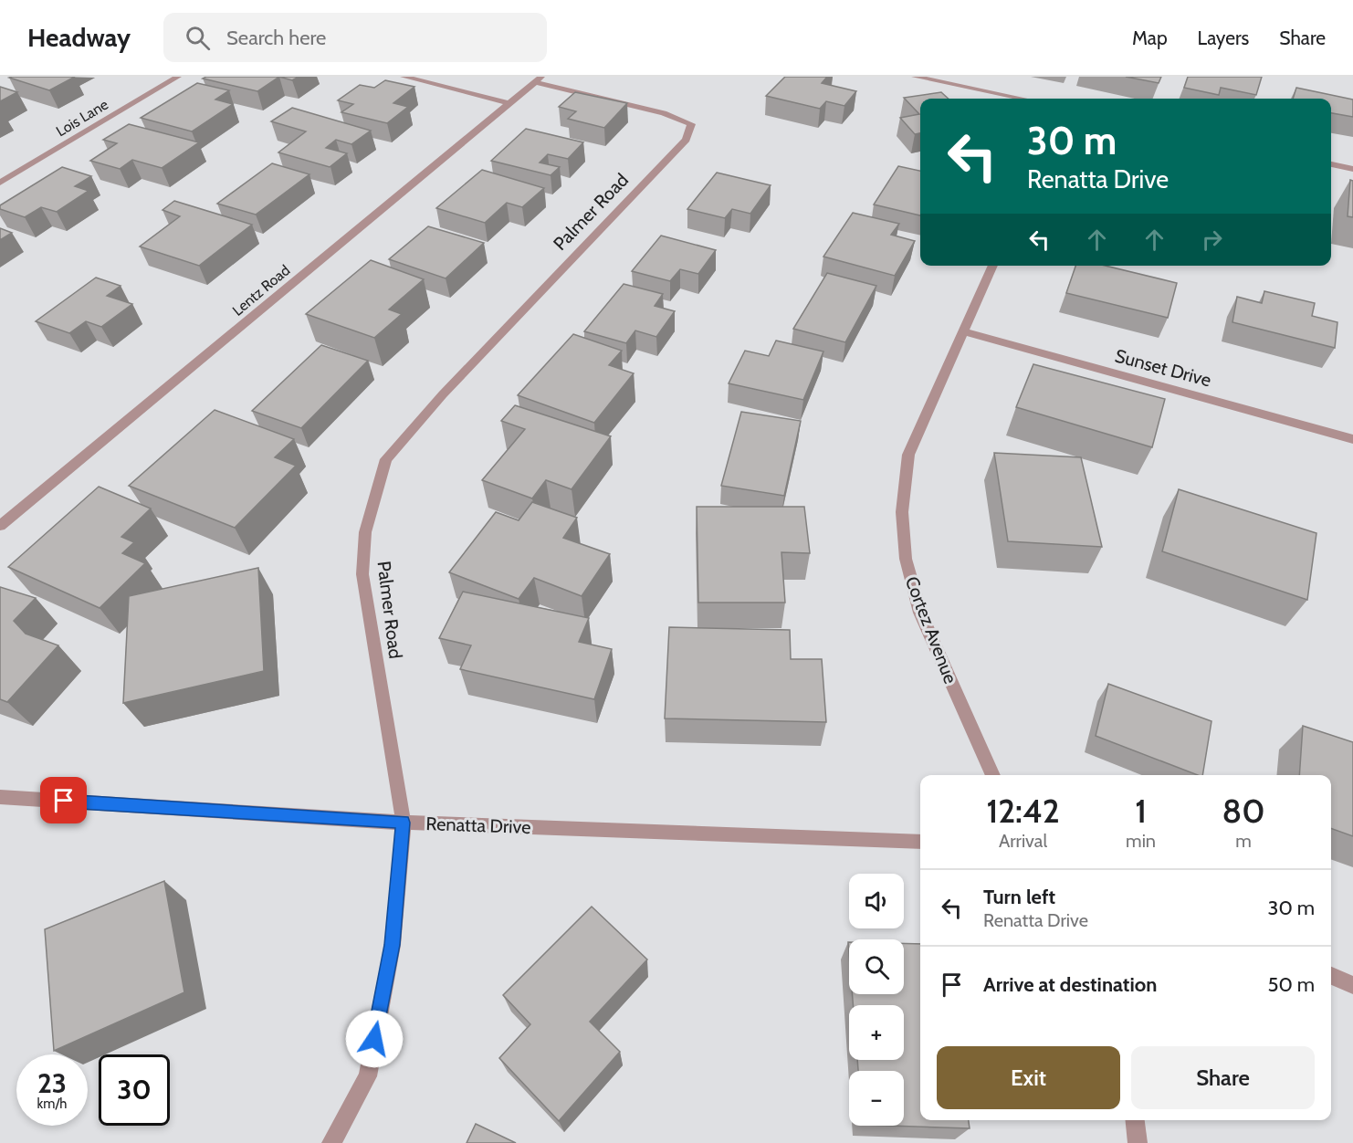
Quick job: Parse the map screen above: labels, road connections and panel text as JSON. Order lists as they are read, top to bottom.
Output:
{
  "streets": {
    "street": [
      "Lois Lane",
      "Palmer Road",
      "Lentz Road",
      "Sunset Drive",
      "Cortez Avenue",
      "Renatta Drive"
    ]
  },
  "crossings": [
    ["Palmer Road", "Lentz Road"],
    ["Palmer Road", "Renatta Drive"],
    ["Sunset Drive", "Cortez Avenue"]
  ],
  "page": {
    "header": "Headway",
    "search": "Search here",
    "nav": ["Map", "Layers", "Share"],
    "turn": ["30 m", "Renatta Drive"],
    "eta": [
      "12:42",
      "Arrival",
      "1",
      "min",
      "80",
      "m"
    ],
    "list": [
      {
        "name": "Turn left",
        "note": "Renatta Drive",
        "value": "30 m"
      },
      {
        "name": "Arrive at destination",
        "value": "50 m"
      }
    ],
    "map_buttons": ["+", "−"],
    "buttons": ["Exit", "Share"],
    "speed": "23 km/h",
    "limit": "30"
  }
}
